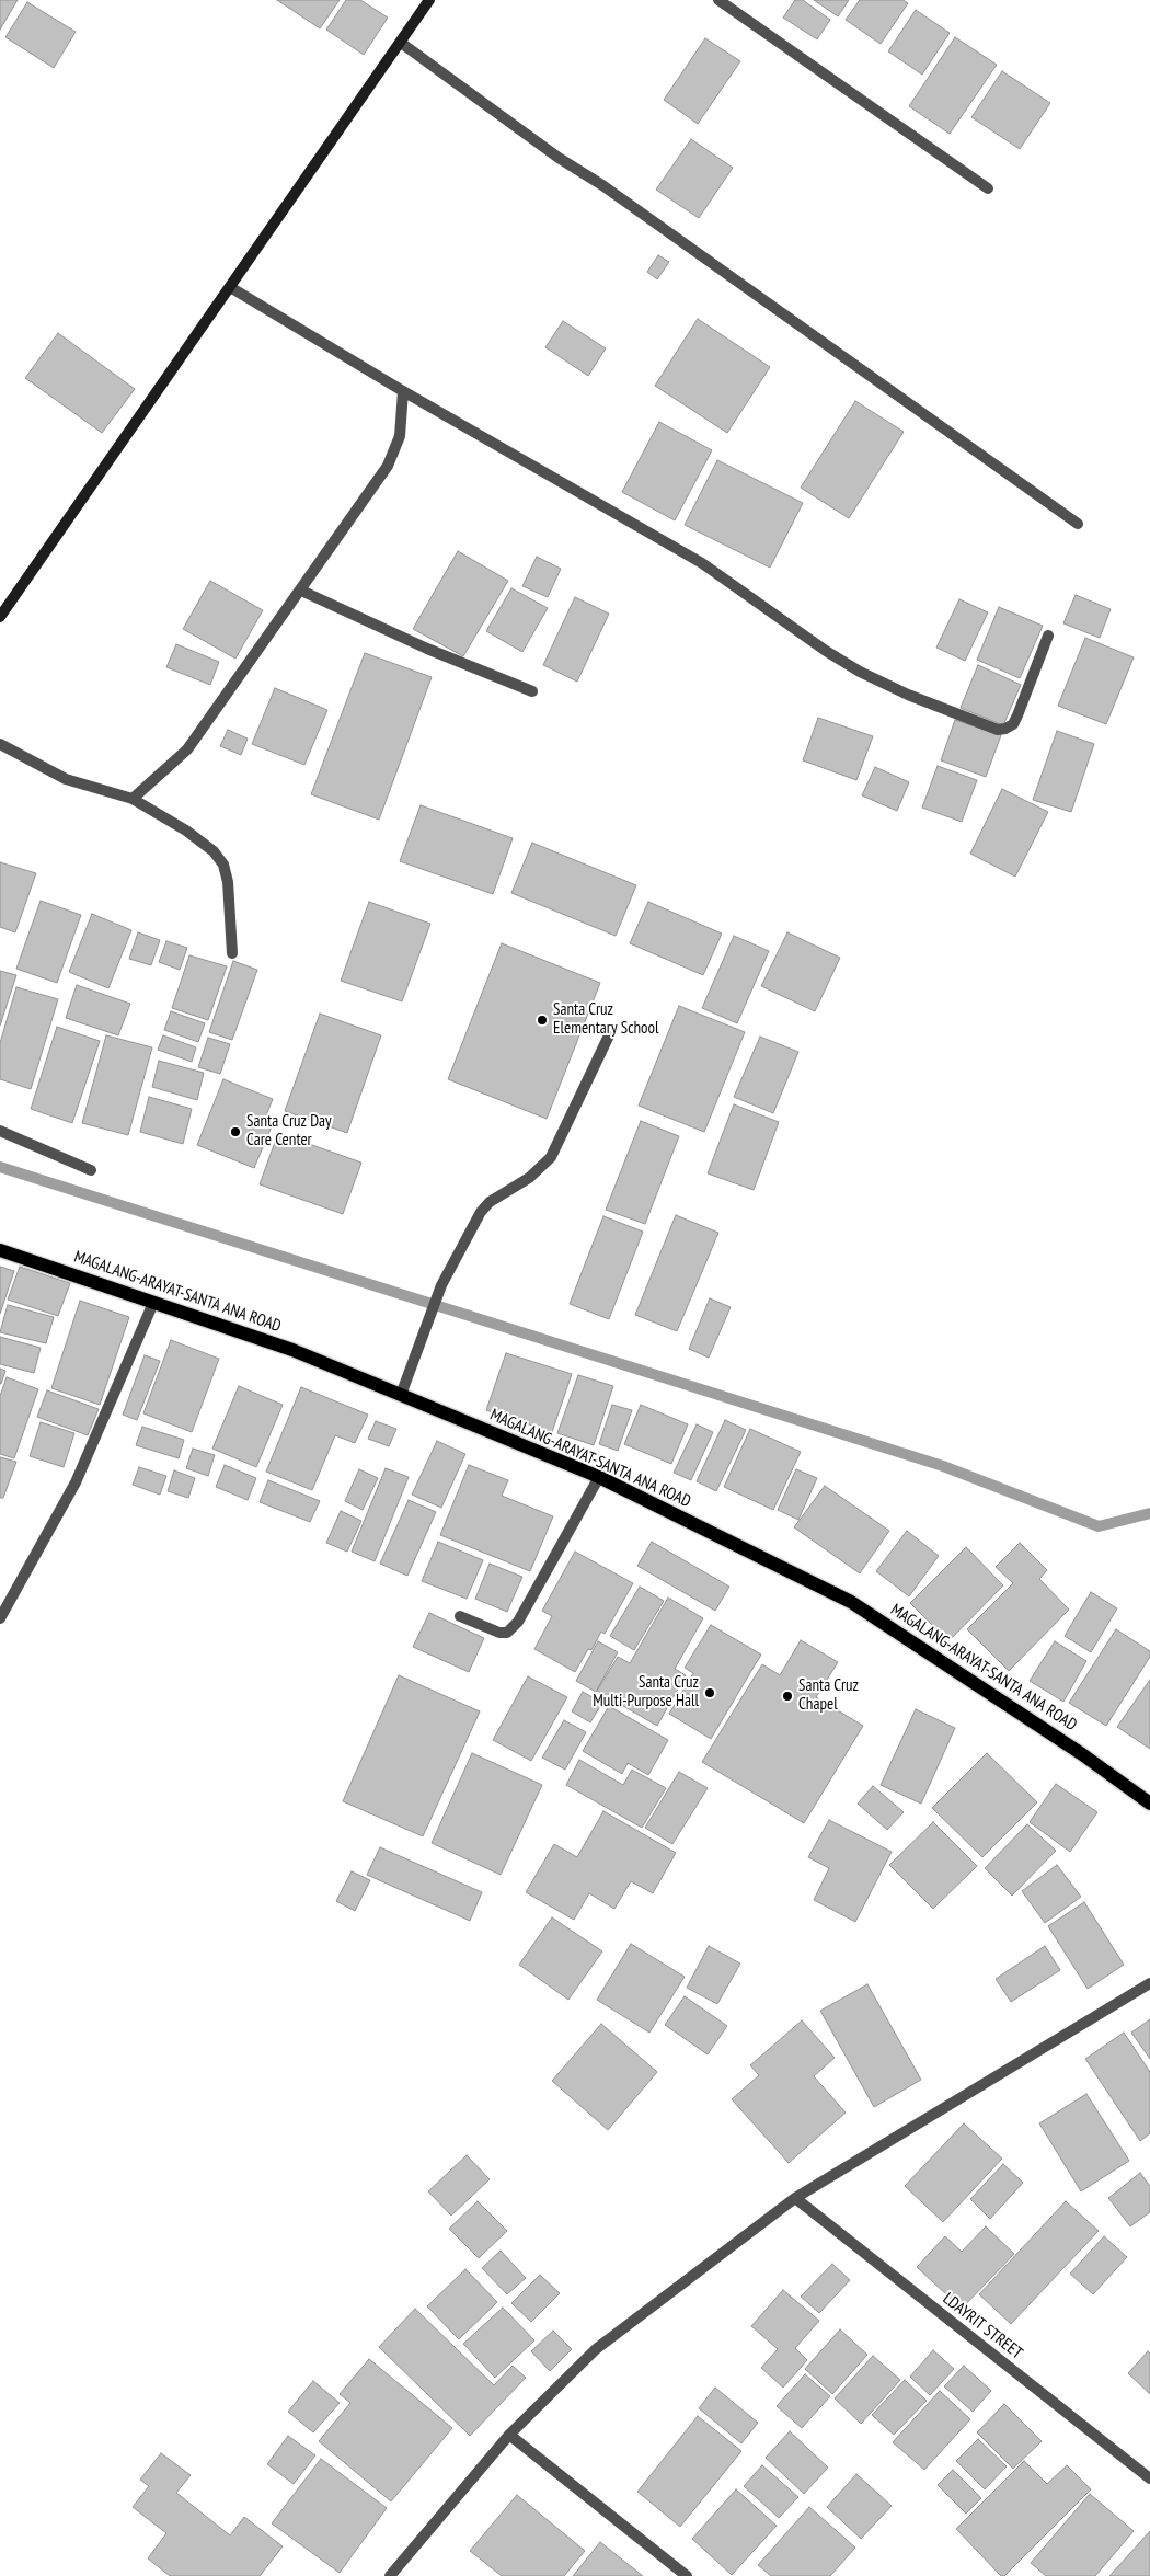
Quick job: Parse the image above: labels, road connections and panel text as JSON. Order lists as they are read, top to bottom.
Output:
{
  "streets": {
    "main road": ["MAGALANG-ARAYAT-SANTA ANA ROAD"],
    "street": ["LDAYRIT STREET"]
  },
  "places": [
    "Santa Cruz Elementary School",
    "Santa Cruz Day Care Center",
    "Santa Cruz Multi-Purpose Hall",
    "Santa Cruz Chapel"
  ]
}
